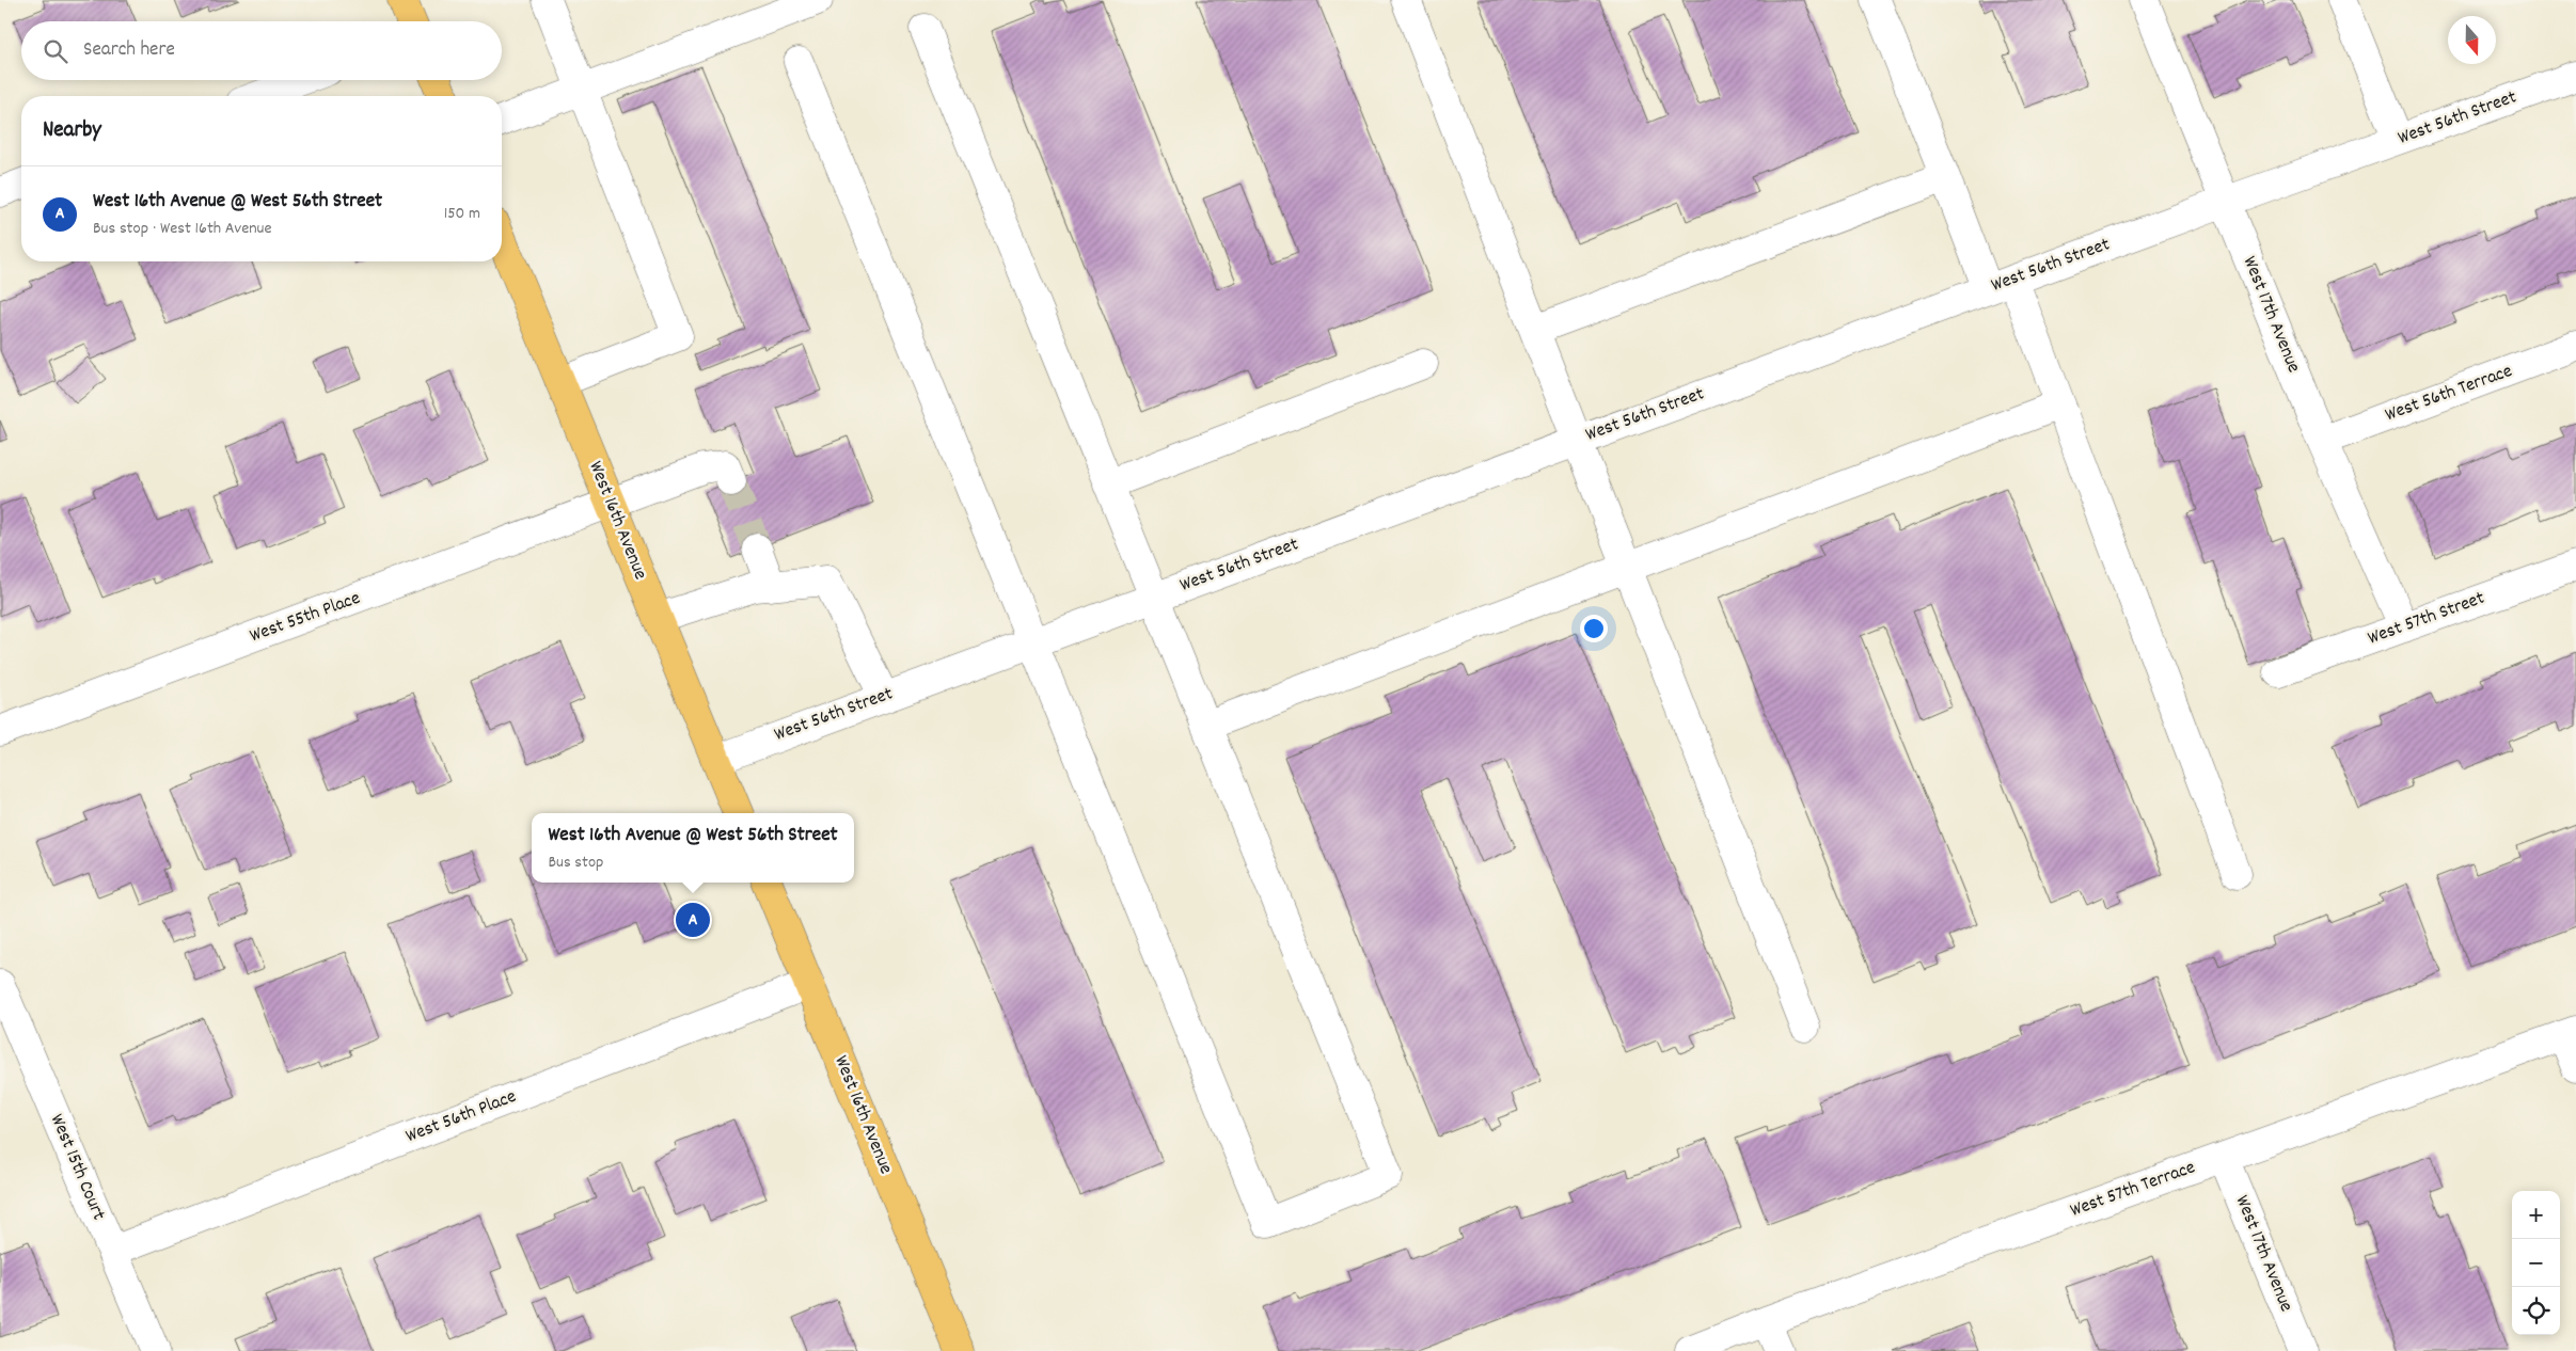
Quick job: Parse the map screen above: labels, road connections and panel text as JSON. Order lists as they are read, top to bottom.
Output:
{
  "streets": {
    "main road": ["West 16th Avenue"],
    "street": [
      "West 56th Street",
      "West 17th Avenue",
      "West 56th Terrace",
      "West 55th Place",
      "West 57th Street",
      "West 56th Place",
      "West 15th Court",
      "West 57th Terrace"
    ]
  },
  "crossings": [
    ["West 56th Street", "West 17th Avenue"],
    ["West 56th Street", "West 16th Avenue"],
    ["West 17th Avenue", "West 56th Terrace"],
    ["West 17th Avenue", "West 57th Street"],
    ["West 17th Avenue", "West 57th Terrace"],
    ["West 16th Avenue", "West 55th Place"],
    ["West 16th Avenue", "West 56th Place"],
    ["West 56th Place", "West 15th Court"]
  ],
  "north": "bottom",
  "page": {
    "search": "Search here",
    "heading": "Nearby",
    "list": [
      {
        "mark": "A",
        "name": "West 16th Avenue @ West 56th Street",
        "note": "Bus stop · West 16th Avenue",
        "value": "150 m"
      }
    ],
    "popup": ["West 16th Avenue @ West 56th Street", "Bus stop"],
    "pins": "A",
    "map_buttons": ["+", "−"]
  }
}
